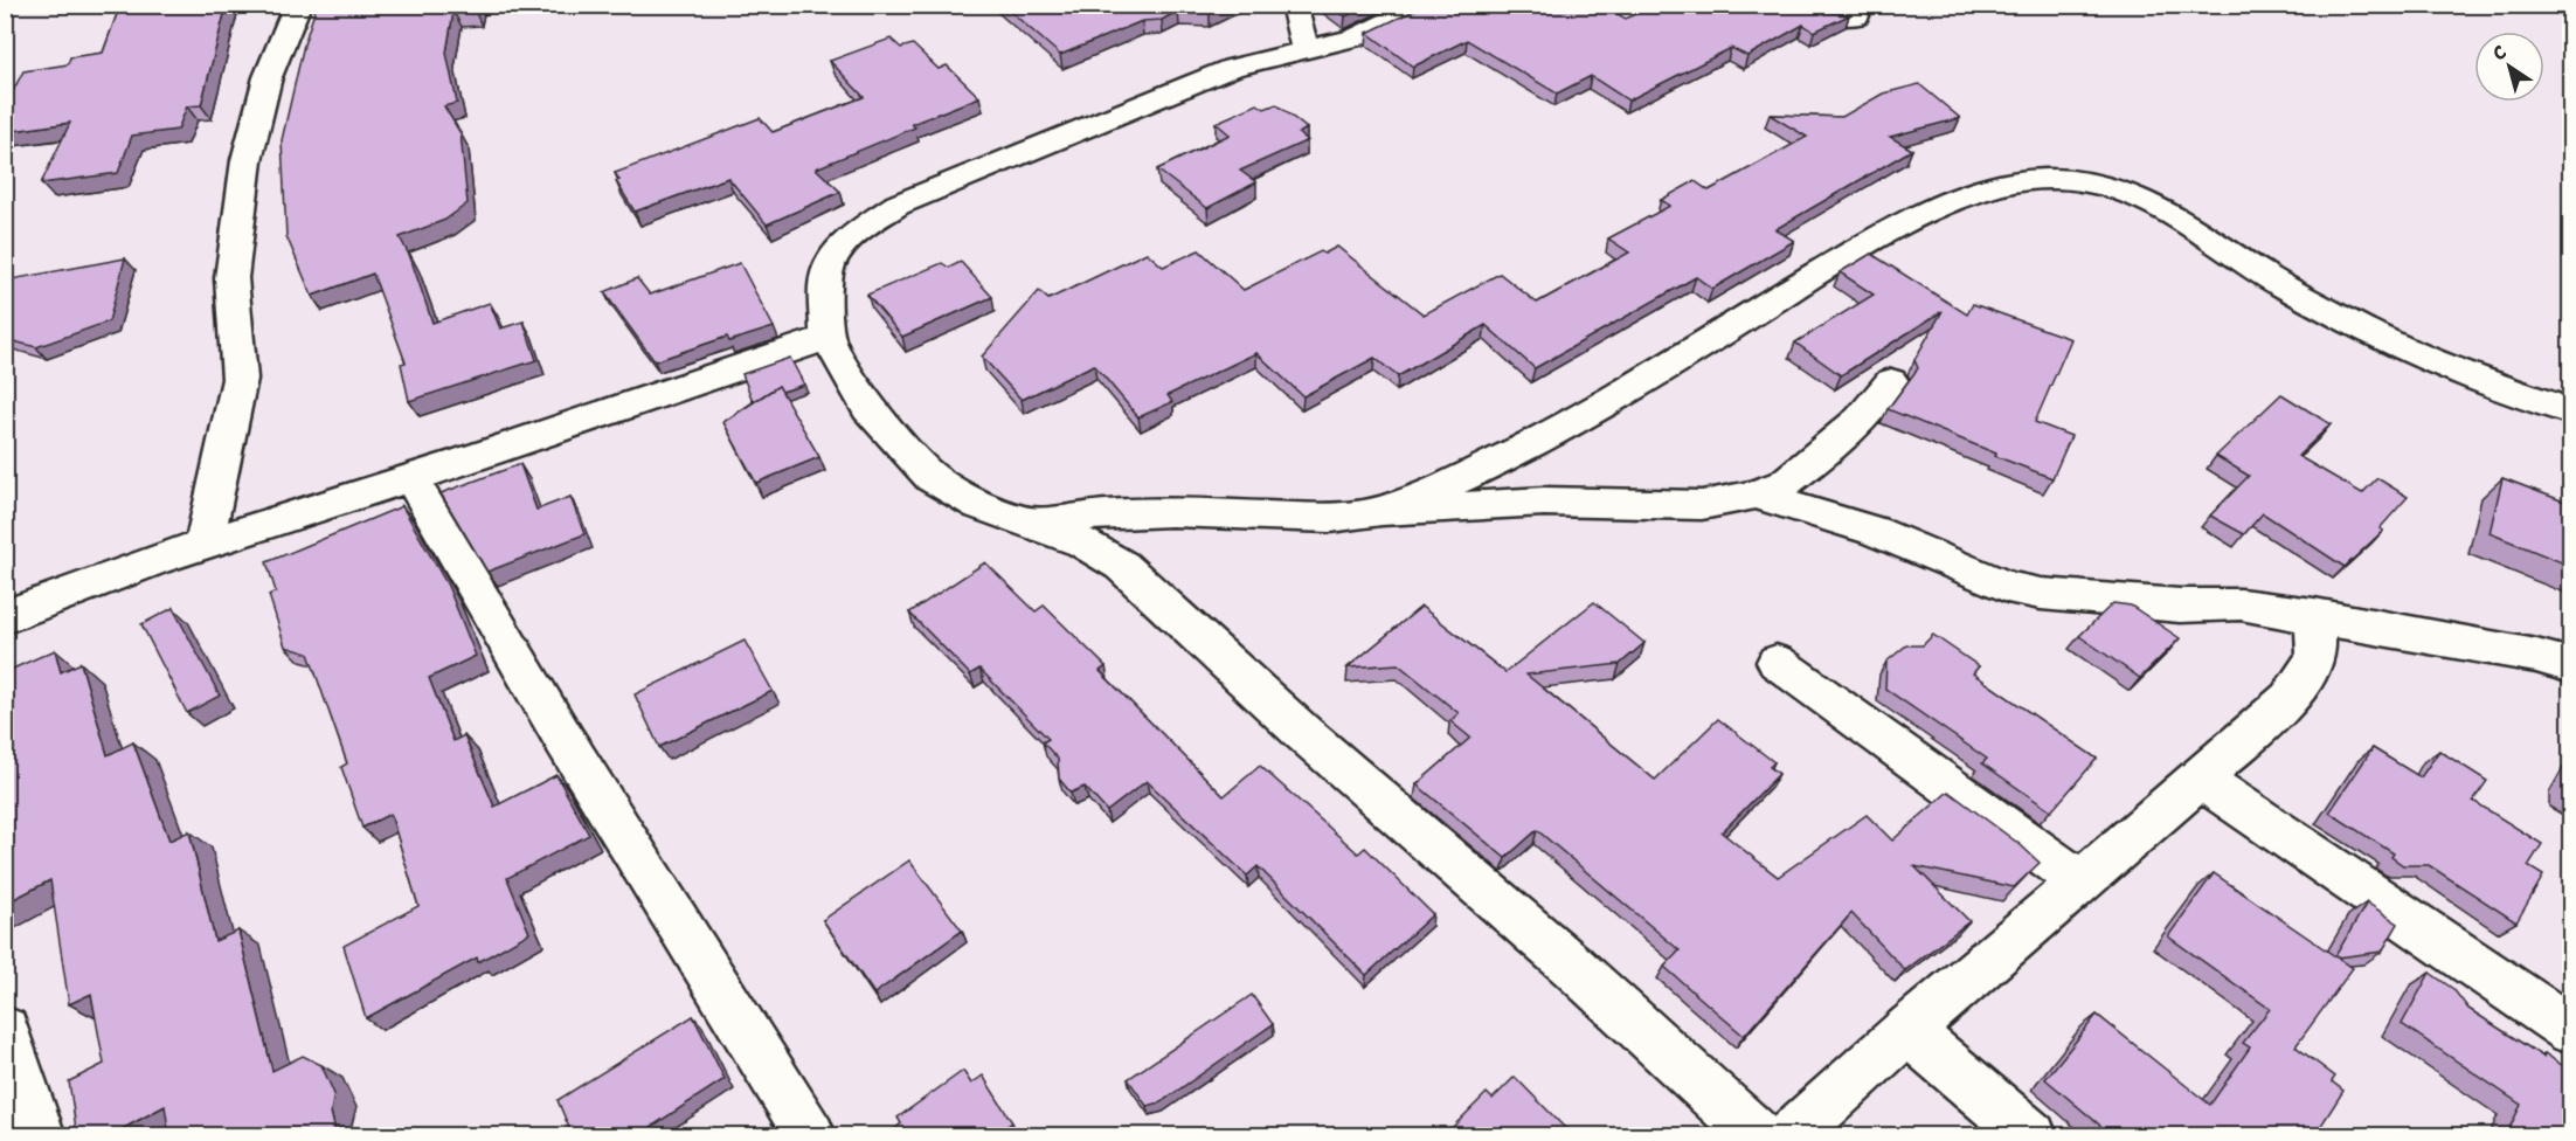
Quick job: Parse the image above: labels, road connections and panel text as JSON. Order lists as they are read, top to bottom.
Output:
{
  "north": "top left"
}
